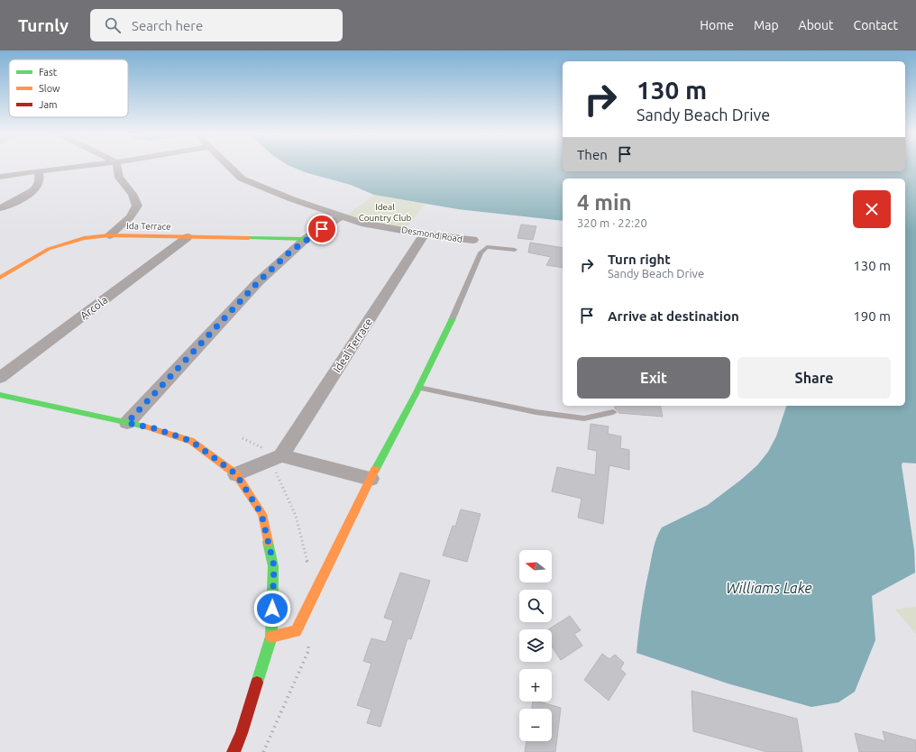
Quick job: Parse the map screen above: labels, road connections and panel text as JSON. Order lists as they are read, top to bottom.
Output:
{
  "streets": {
    "street": [
      "Ida Terrace",
      "Desmond Road",
      "Arcola",
      "Ideal Terrace"
    ]
  },
  "crossings": [
    ["Ida Terrace", "Arcola"],
    ["Desmond Road", "Ideal Terrace"]
  ],
  "water": ["Williams Lake"],
  "parks": ["Ideal Country Club"],
  "legend": ["Fast", "Slow", "Jam"],
  "north": "left",
  "page": {
    "header": "Turnly",
    "search": "Search here",
    "nav": [
      "Home",
      "Map",
      "About",
      "Contact"
    ],
    "turn": ["130 m", "Sandy Beach Drive"],
    "then": "Then",
    "heading": ["4 min", "320 m · 22:20"],
    "list": [
      {
        "name": "Turn right",
        "note": "Sandy Beach Drive",
        "value": "130 m"
      },
      {
        "name": "Arrive at destination",
        "value": "190 m"
      }
    ],
    "buttons": ["Exit", "Share"],
    "map_buttons": ["+", "−"]
  }
}
